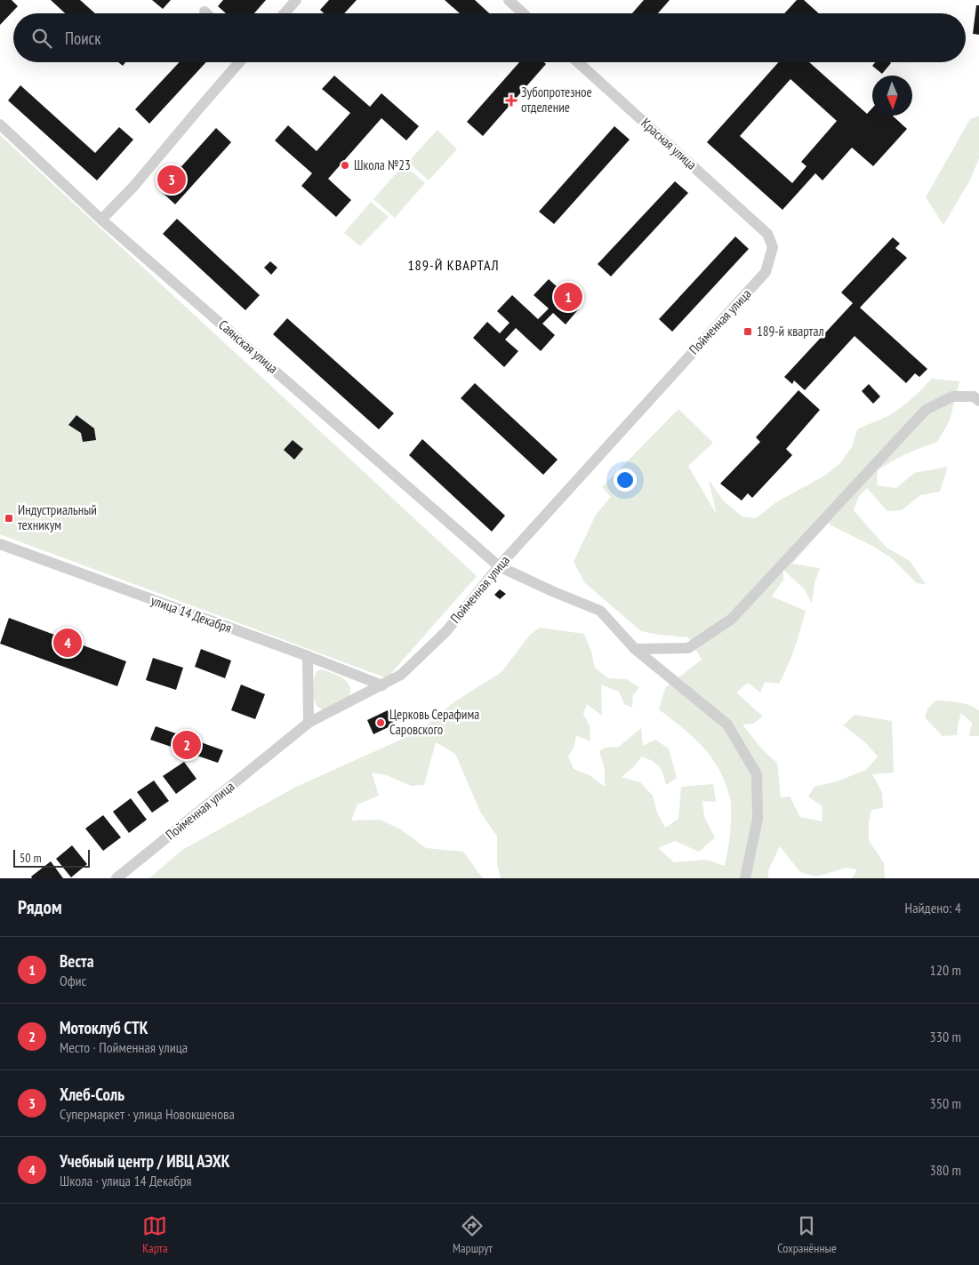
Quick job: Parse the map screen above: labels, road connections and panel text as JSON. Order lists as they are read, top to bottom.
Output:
{
  "streets": {
    "street": [
      "Красная улица",
      "Пойменная улица",
      "Саянская улица",
      "улица 14 Декабря"
    ]
  },
  "crossings": [
    ["Красная улица", "Пойменная улица"],
    ["Пойменная улица", "Саянская улица"],
    ["Пойменная улица", "улица 14 Декабря"]
  ],
  "districts": ["189-Й КВАРТАЛ"],
  "places": {
    "health": ["Зубопротезное отделение"],
    "other": ["Школа №23", "Церковь Серафима Саровского"],
    "transit": ["189-й квартал", "Индустриальный техникум"]
  },
  "scale_bar": "50 m",
  "north": "bottom",
  "page": {
    "search": "Поиск",
    "pins": [
      "3",
      "1",
      "4",
      "2"
    ],
    "scale": "50 m",
    "heading": ["Рядом", "Найдено: 4"],
    "list": [
      {
        "mark": "1",
        "name": "Веста",
        "note": "Офис",
        "value": "120 m"
      },
      {
        "mark": "2",
        "name": "Мотоклуб СТК",
        "note": "Место · Пойменная улица",
        "value": "330 m"
      },
      {
        "mark": "3",
        "name": "Хлеб-Соль",
        "note": "Супермаркет · улица Новокшенова",
        "value": "350 m"
      },
      {
        "mark": "4",
        "name": "Учебный центр / ИВЦ АЭХК",
        "note": "Школа · улица 14 Декабря",
        "value": "380 m"
      }
    ],
    "nav": ["Карта", "Маршрут", "Сохранённые"]
  }
}
